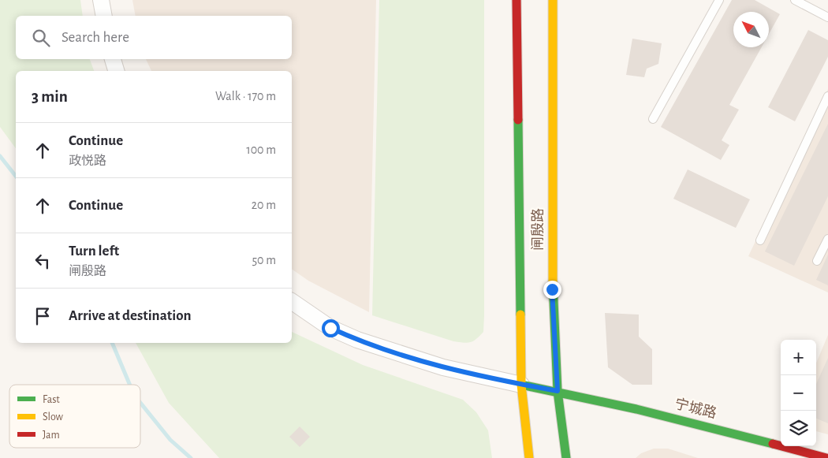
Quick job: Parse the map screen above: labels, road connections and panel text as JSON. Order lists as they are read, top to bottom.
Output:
{
  "streets": {
    "main road": ["闸殷路", "宁城路"]
  },
  "crossings": [
    ["闸殷路", "宁城路"]
  ],
  "legend": ["Fast", "Slow", "Jam"],
  "north": "top left",
  "page": {
    "search": "Search here",
    "heading": ["3 min", "Walk · 170 m"],
    "list": [
      ["Continue", "政悦路", "100 m"],
      ["Continue", "20 m"],
      ["Turn left", "闸殷路", "50 m"],
      "Arrive at destination"
    ],
    "map_buttons": ["+", "−"]
  }
}
